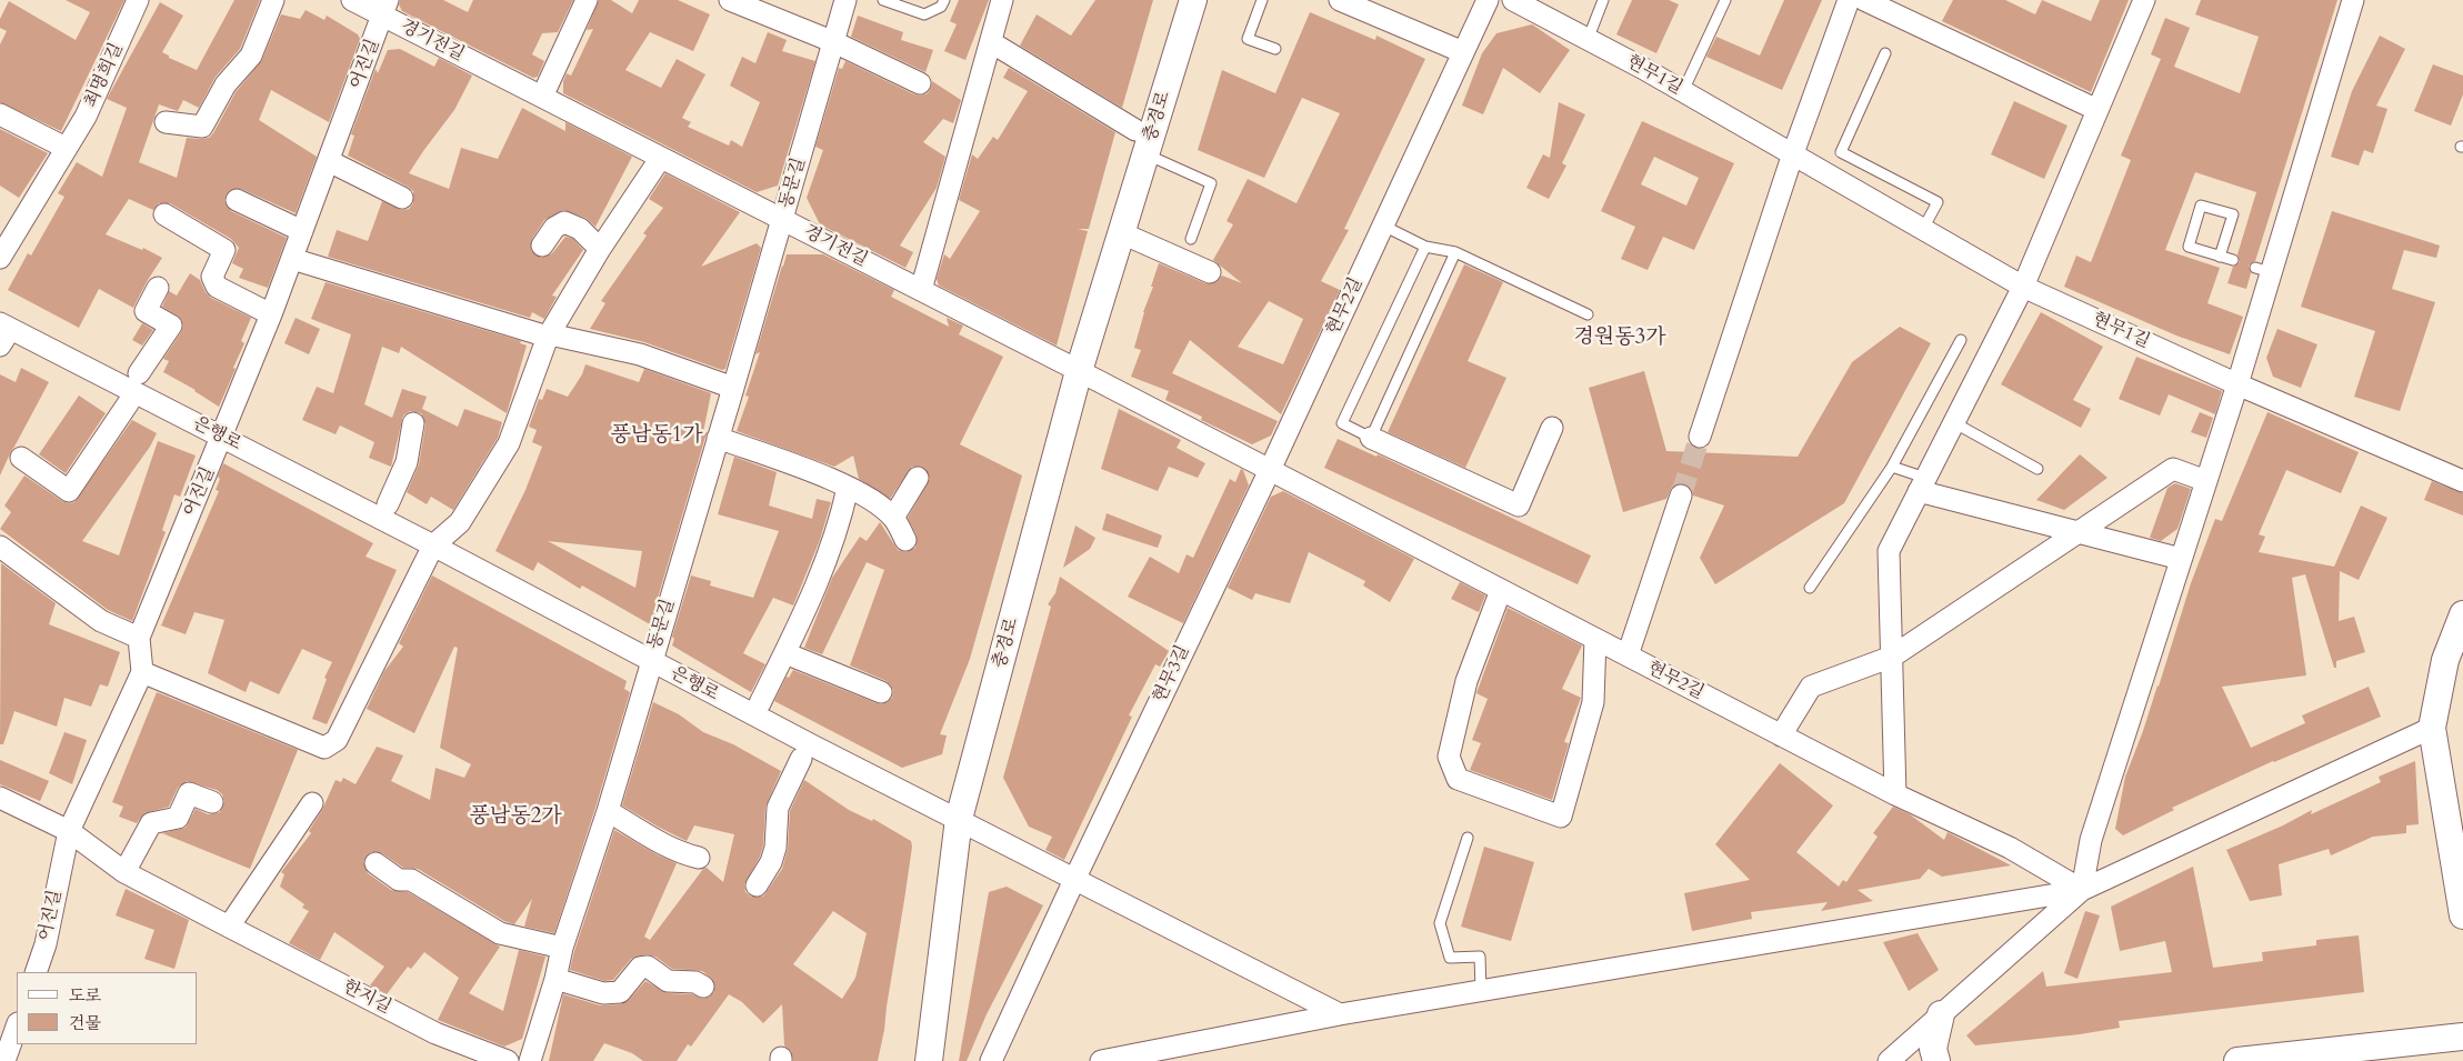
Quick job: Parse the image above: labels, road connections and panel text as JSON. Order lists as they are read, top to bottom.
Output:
{
  "streets": {
    "street": [
      "경기전길",
      "어진길",
      "최명희길",
      "현무1길",
      "충경로",
      "동문길",
      "현무2길",
      "은행로",
      "현무3길",
      "한지길"
    ]
  },
  "crossings": [
    ["경기전길", "어진길"],
    ["경기전길", "충경로"],
    ["경기전길", "동문길"],
    ["경기전길", "현무2길"],
    ["어진길", "은행로"],
    ["어진길", "한지길"],
    ["충경로", "현무2길"],
    ["충경로", "은행로"],
    ["동문길", "은행로"],
    ["현무2길", "현무3길"]
  ],
  "districts": ["경원동3가", "풍남동1가", "풍남동2가"],
  "legend": ["도로", "건물"]
}
